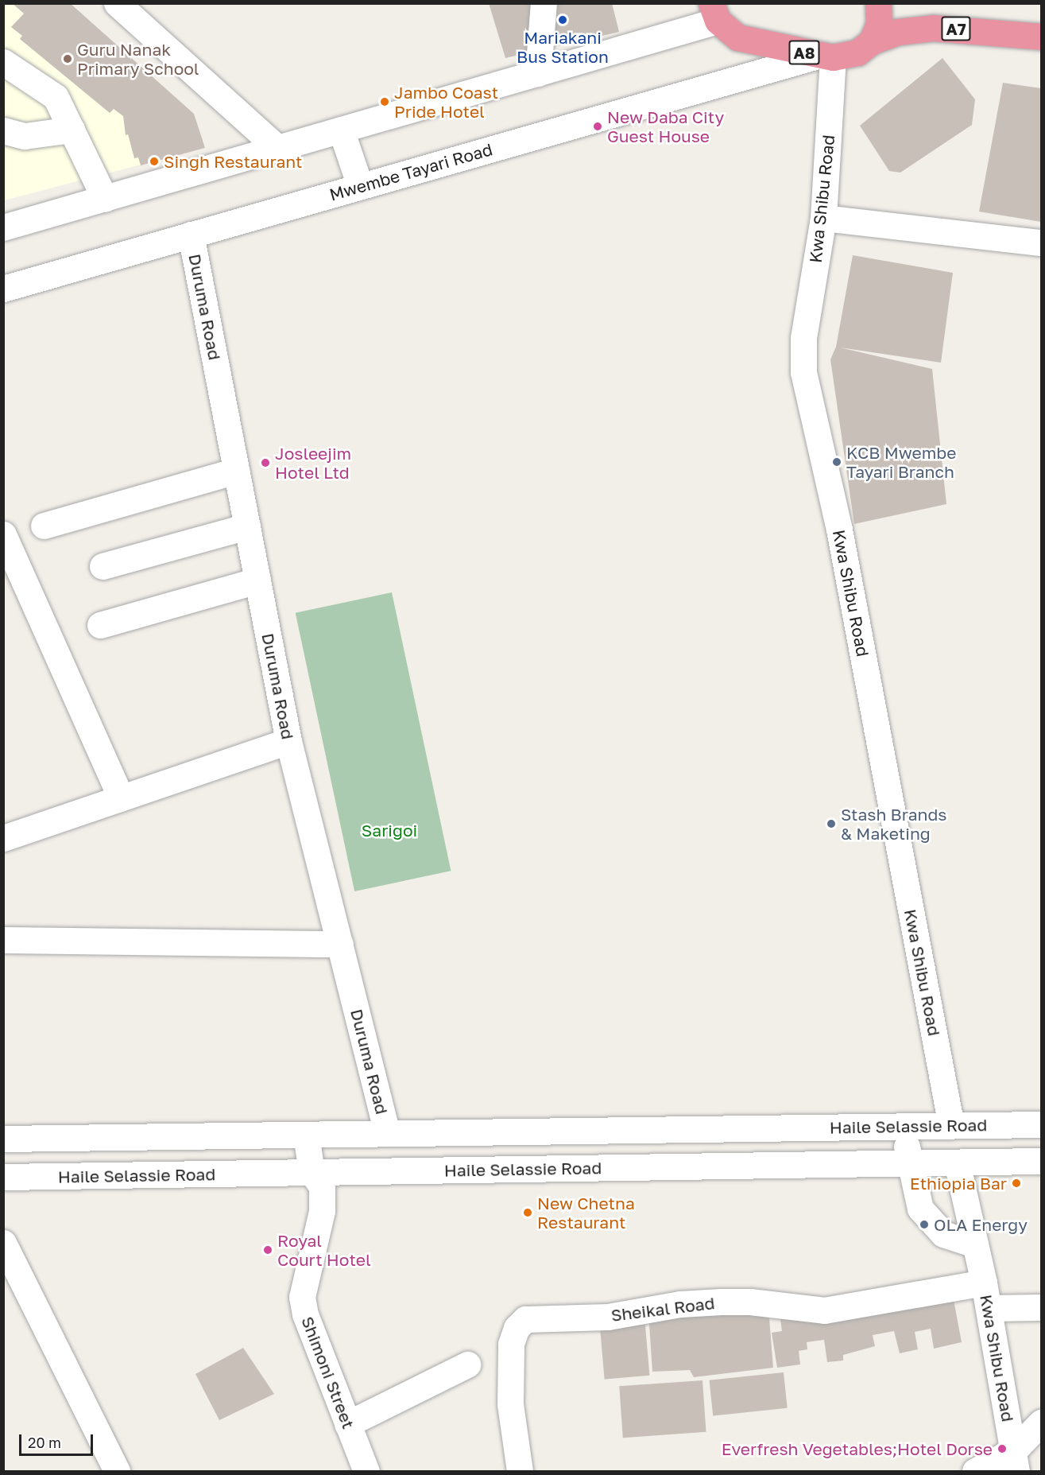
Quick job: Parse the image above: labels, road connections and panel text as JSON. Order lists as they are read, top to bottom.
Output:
{
  "streets": {
    "highway": ["A7", "A8"],
    "street": [
      "Mwembe Tayari Road",
      "Kwa Shibu Road",
      "Duruma Road",
      "Haile Selassie Road",
      "Sheikal Road",
      "Shimoni Street"
    ]
  },
  "crossings": [
    ["A7", "A8"],
    ["A8", "Mwembe Tayari Road"],
    ["A8", "Kwa Shibu Road"],
    ["Mwembe Tayari Road", "Kwa Shibu Road"],
    ["Mwembe Tayari Road", "Duruma Road"],
    ["Kwa Shibu Road", "Haile Selassie Road"],
    ["Kwa Shibu Road", "Sheikal Road"],
    ["Duruma Road", "Haile Selassie Road"],
    ["Haile Selassie Road", "Shimoni Street"]
  ],
  "parks": ["Sarigoi"],
  "places": [
    "Mariakani Bus Station",
    "Guru Nanak Primary School",
    "Jambo Coast Pride Hotel",
    "New Daba City Guest House",
    "Singh Restaurant",
    "KCB Mwembe Tayari Branch",
    "Josleejim Hotel Ltd",
    "Stash Brands & Maketing",
    "Ethiopia Bar",
    "New Chetna Restaurant",
    "OLA Energy",
    "Royal Court Hotel",
    "Everfresh Vegetables;Hotel Dorse"
  ],
  "scale_bar": "20 m"
}
